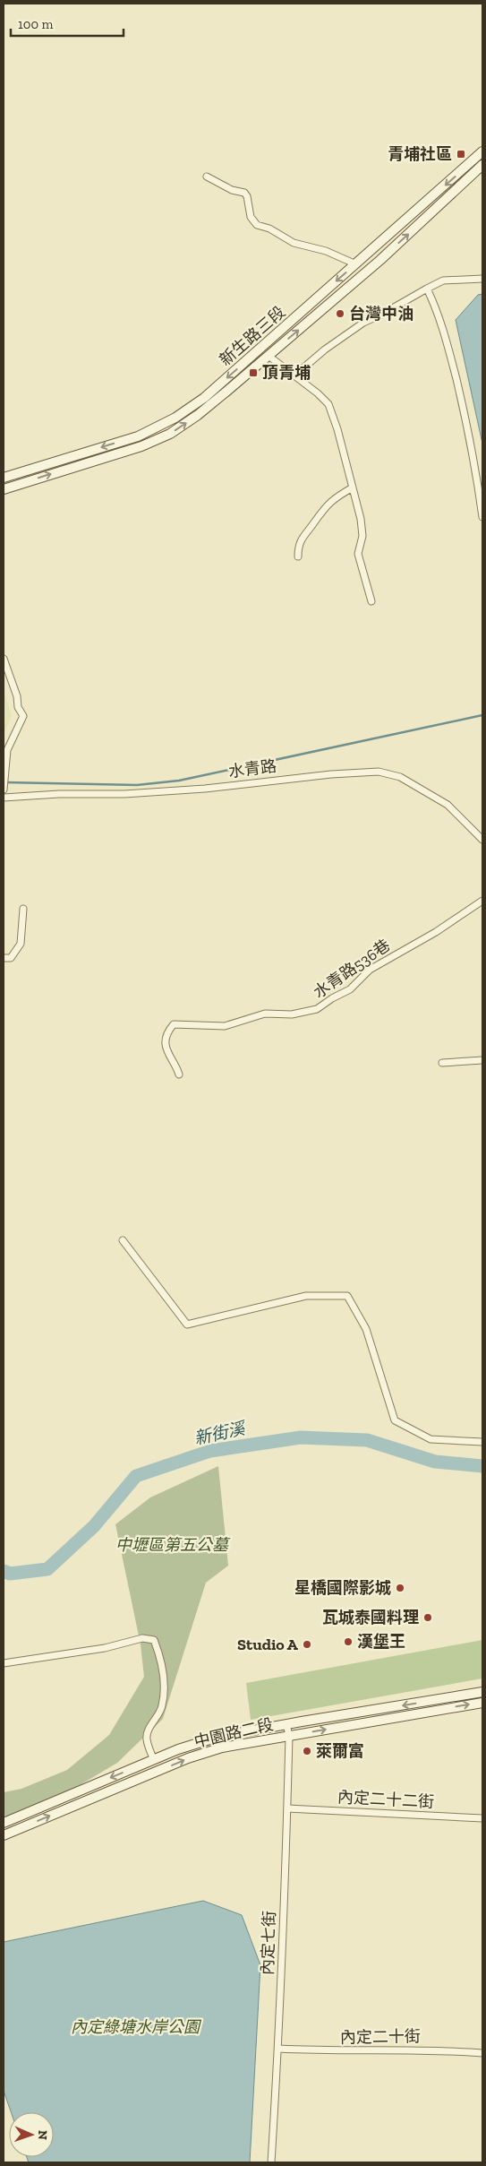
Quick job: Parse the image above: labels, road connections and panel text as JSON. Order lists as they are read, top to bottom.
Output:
{
  "streets": {
    "main road": ["新生路三段", "中園路二段"],
    "street": [
      "水青路",
      "水青路536巷",
      "內定二十二街",
      "內定七街",
      "內定二十街"
    ]
  },
  "crossings": [
    ["中園路二段", "內定七街"],
    ["內定二十二街", "內定七街"],
    ["內定七街", "內定二十街"]
  ],
  "water": ["新街溪"],
  "parks": ["中壢區第五公墓", "內定綠塘水岸公園"],
  "places": {
    "transit": ["青埔社區", "頂青埔"],
    "other": [
      "台灣中油",
      "星橋國際影城",
      "瓦城泰國料理",
      "漢堡王",
      "Studio A",
      "萊爾富"
    ]
  },
  "scale_bar": "100 m",
  "north": "right"
}
